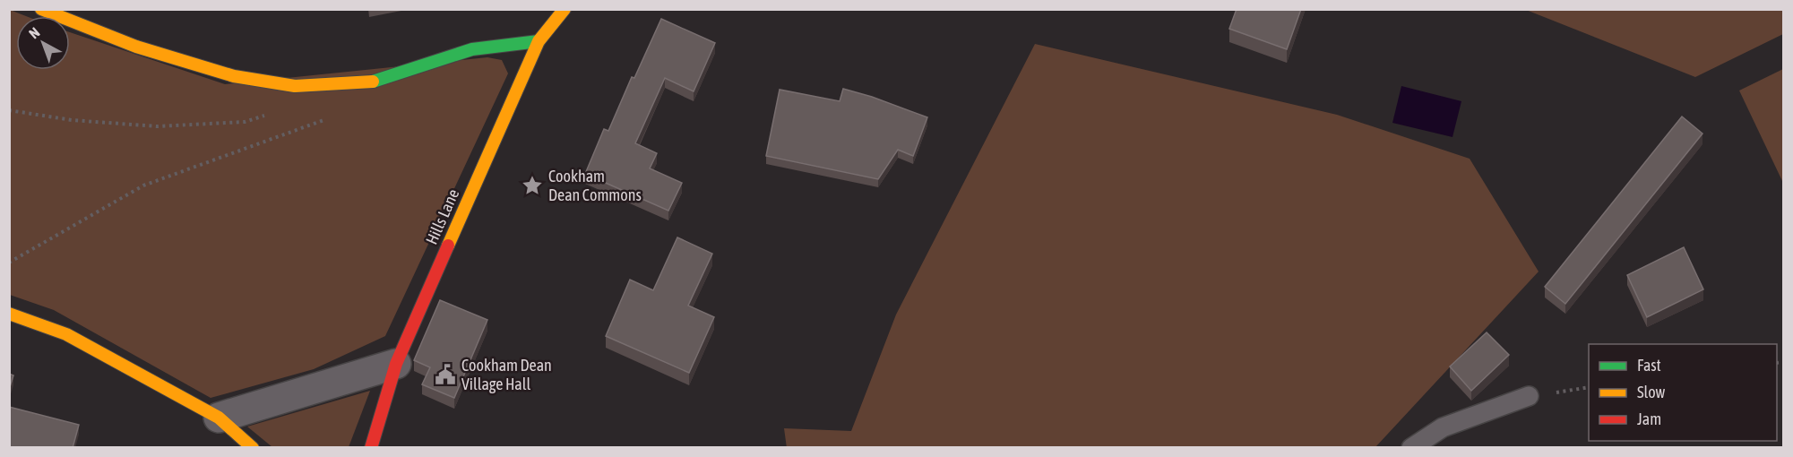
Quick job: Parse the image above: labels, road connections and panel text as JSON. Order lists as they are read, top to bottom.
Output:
{
  "streets": {
    "street": ["Hills Lane"]
  },
  "places": {
    "place": ["Cookham Dean Commons"],
    "public building": ["Cookham Dean Village Hall"]
  },
  "legend": ["Fast", "Slow", "Jam"],
  "north": "top left"
}
